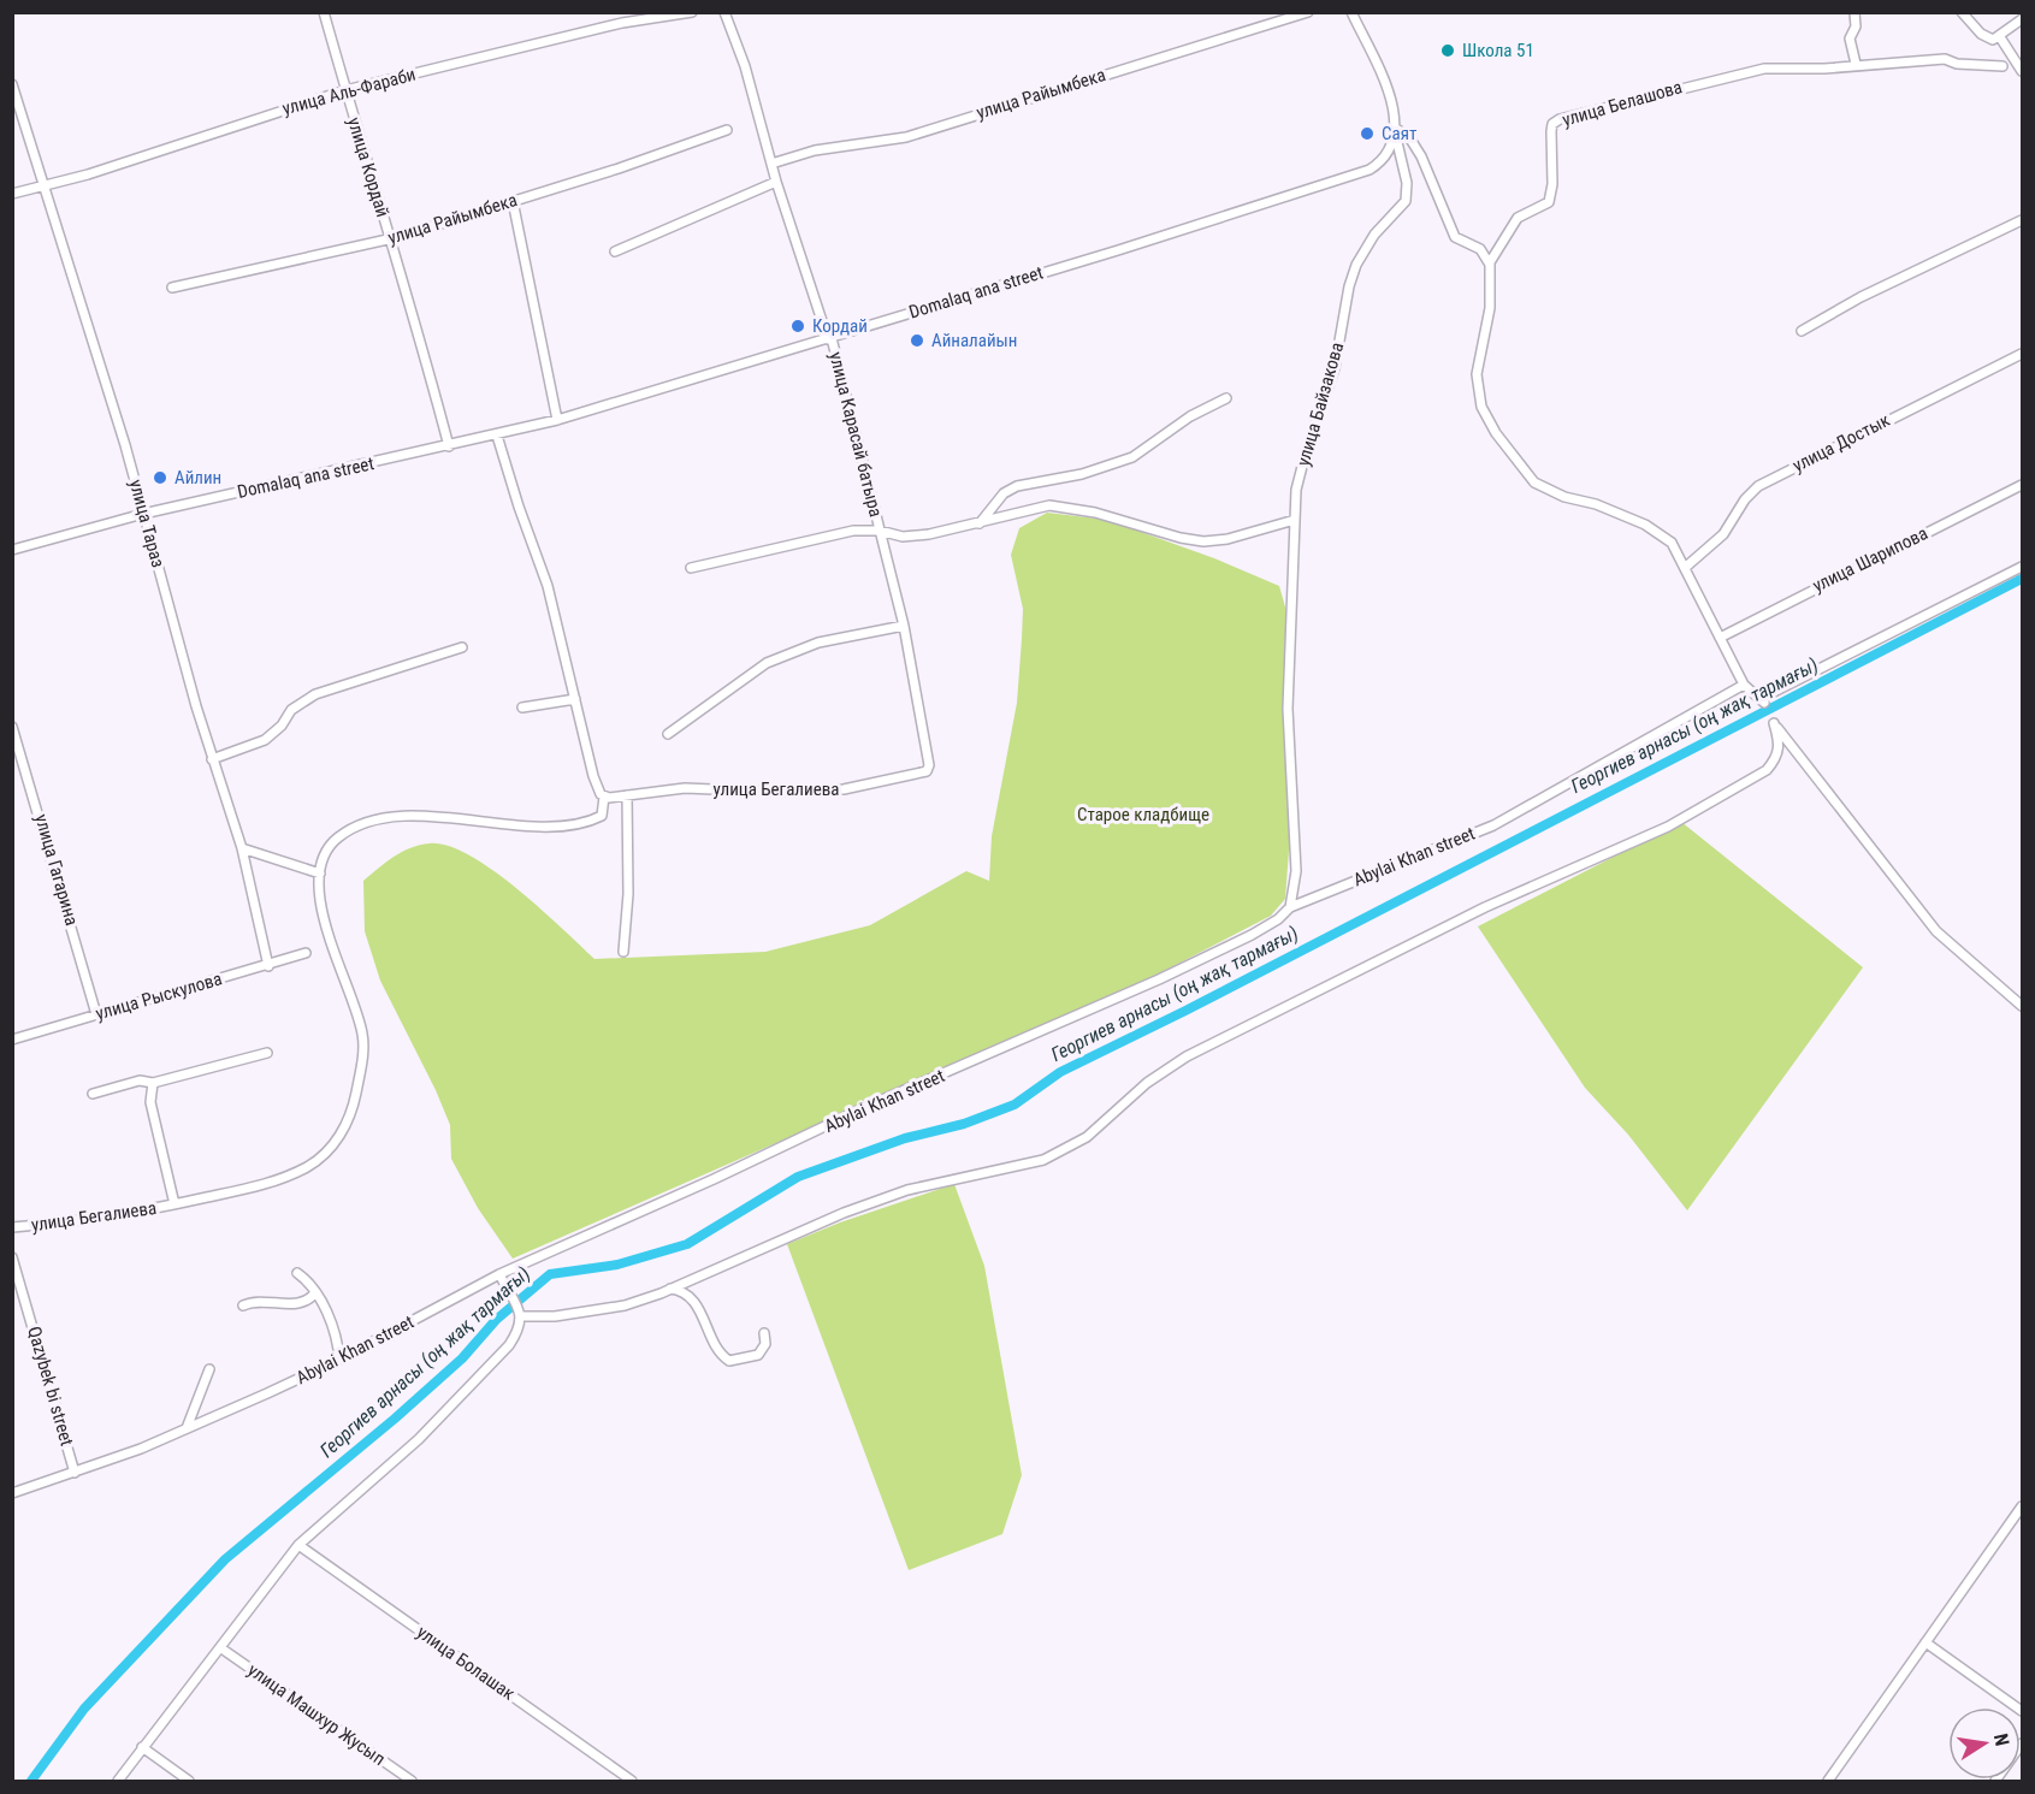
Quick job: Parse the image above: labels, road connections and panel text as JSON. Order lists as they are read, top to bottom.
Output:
{
  "streets": {
    "street": [
      "улица Аль-Фараби",
      "улица Райымбека",
      "улица Белашова",
      "улица Кордай",
      "Domalaq ana street",
      "улица Байзакова",
      "улица Карасай батыра",
      "улица Достык",
      "улица Тараз",
      "улица Шарипова",
      "улица Бегалиева",
      "Abylai Khan street",
      "улица Гагарина",
      "улица Рыскулова",
      "Qazybek bi street",
      "улица Болашак",
      "улица Машхур Жусып"
    ]
  },
  "crossings": [
    ["улица Аль-Фараби", "улица Кордай"],
    ["улица Аль-Фараби", "улица Тараз"],
    ["улица Райымбека", "улица Кордай"],
    ["улица Райымбека", "улица Карасай батыра"],
    ["улица Кордай", "Domalaq ana street"],
    ["Domalaq ana street", "улица Байзакова"],
    ["Domalaq ana street", "улица Карасай батыра"],
    ["Domalaq ana street", "улица Тараз"],
    ["улица Байзакова", "Abylai Khan street"],
    ["улица Карасай батыра", "улица Бегалиева"],
    ["улица Тараз", "улица Рыскулова"],
    ["Abylai Khan street", "Qazybek bi street"],
    ["улица Гагарина", "улица Рыскулова"]
  ],
  "water": ["Георгиев арнасы (оң жақ тармағы)"],
  "parks": ["Старое кладбище"],
  "places": [
    "Школа 51",
    "Саят",
    "Кордай",
    "Айналайын",
    "Айлин"
  ],
  "north": "right"
}
